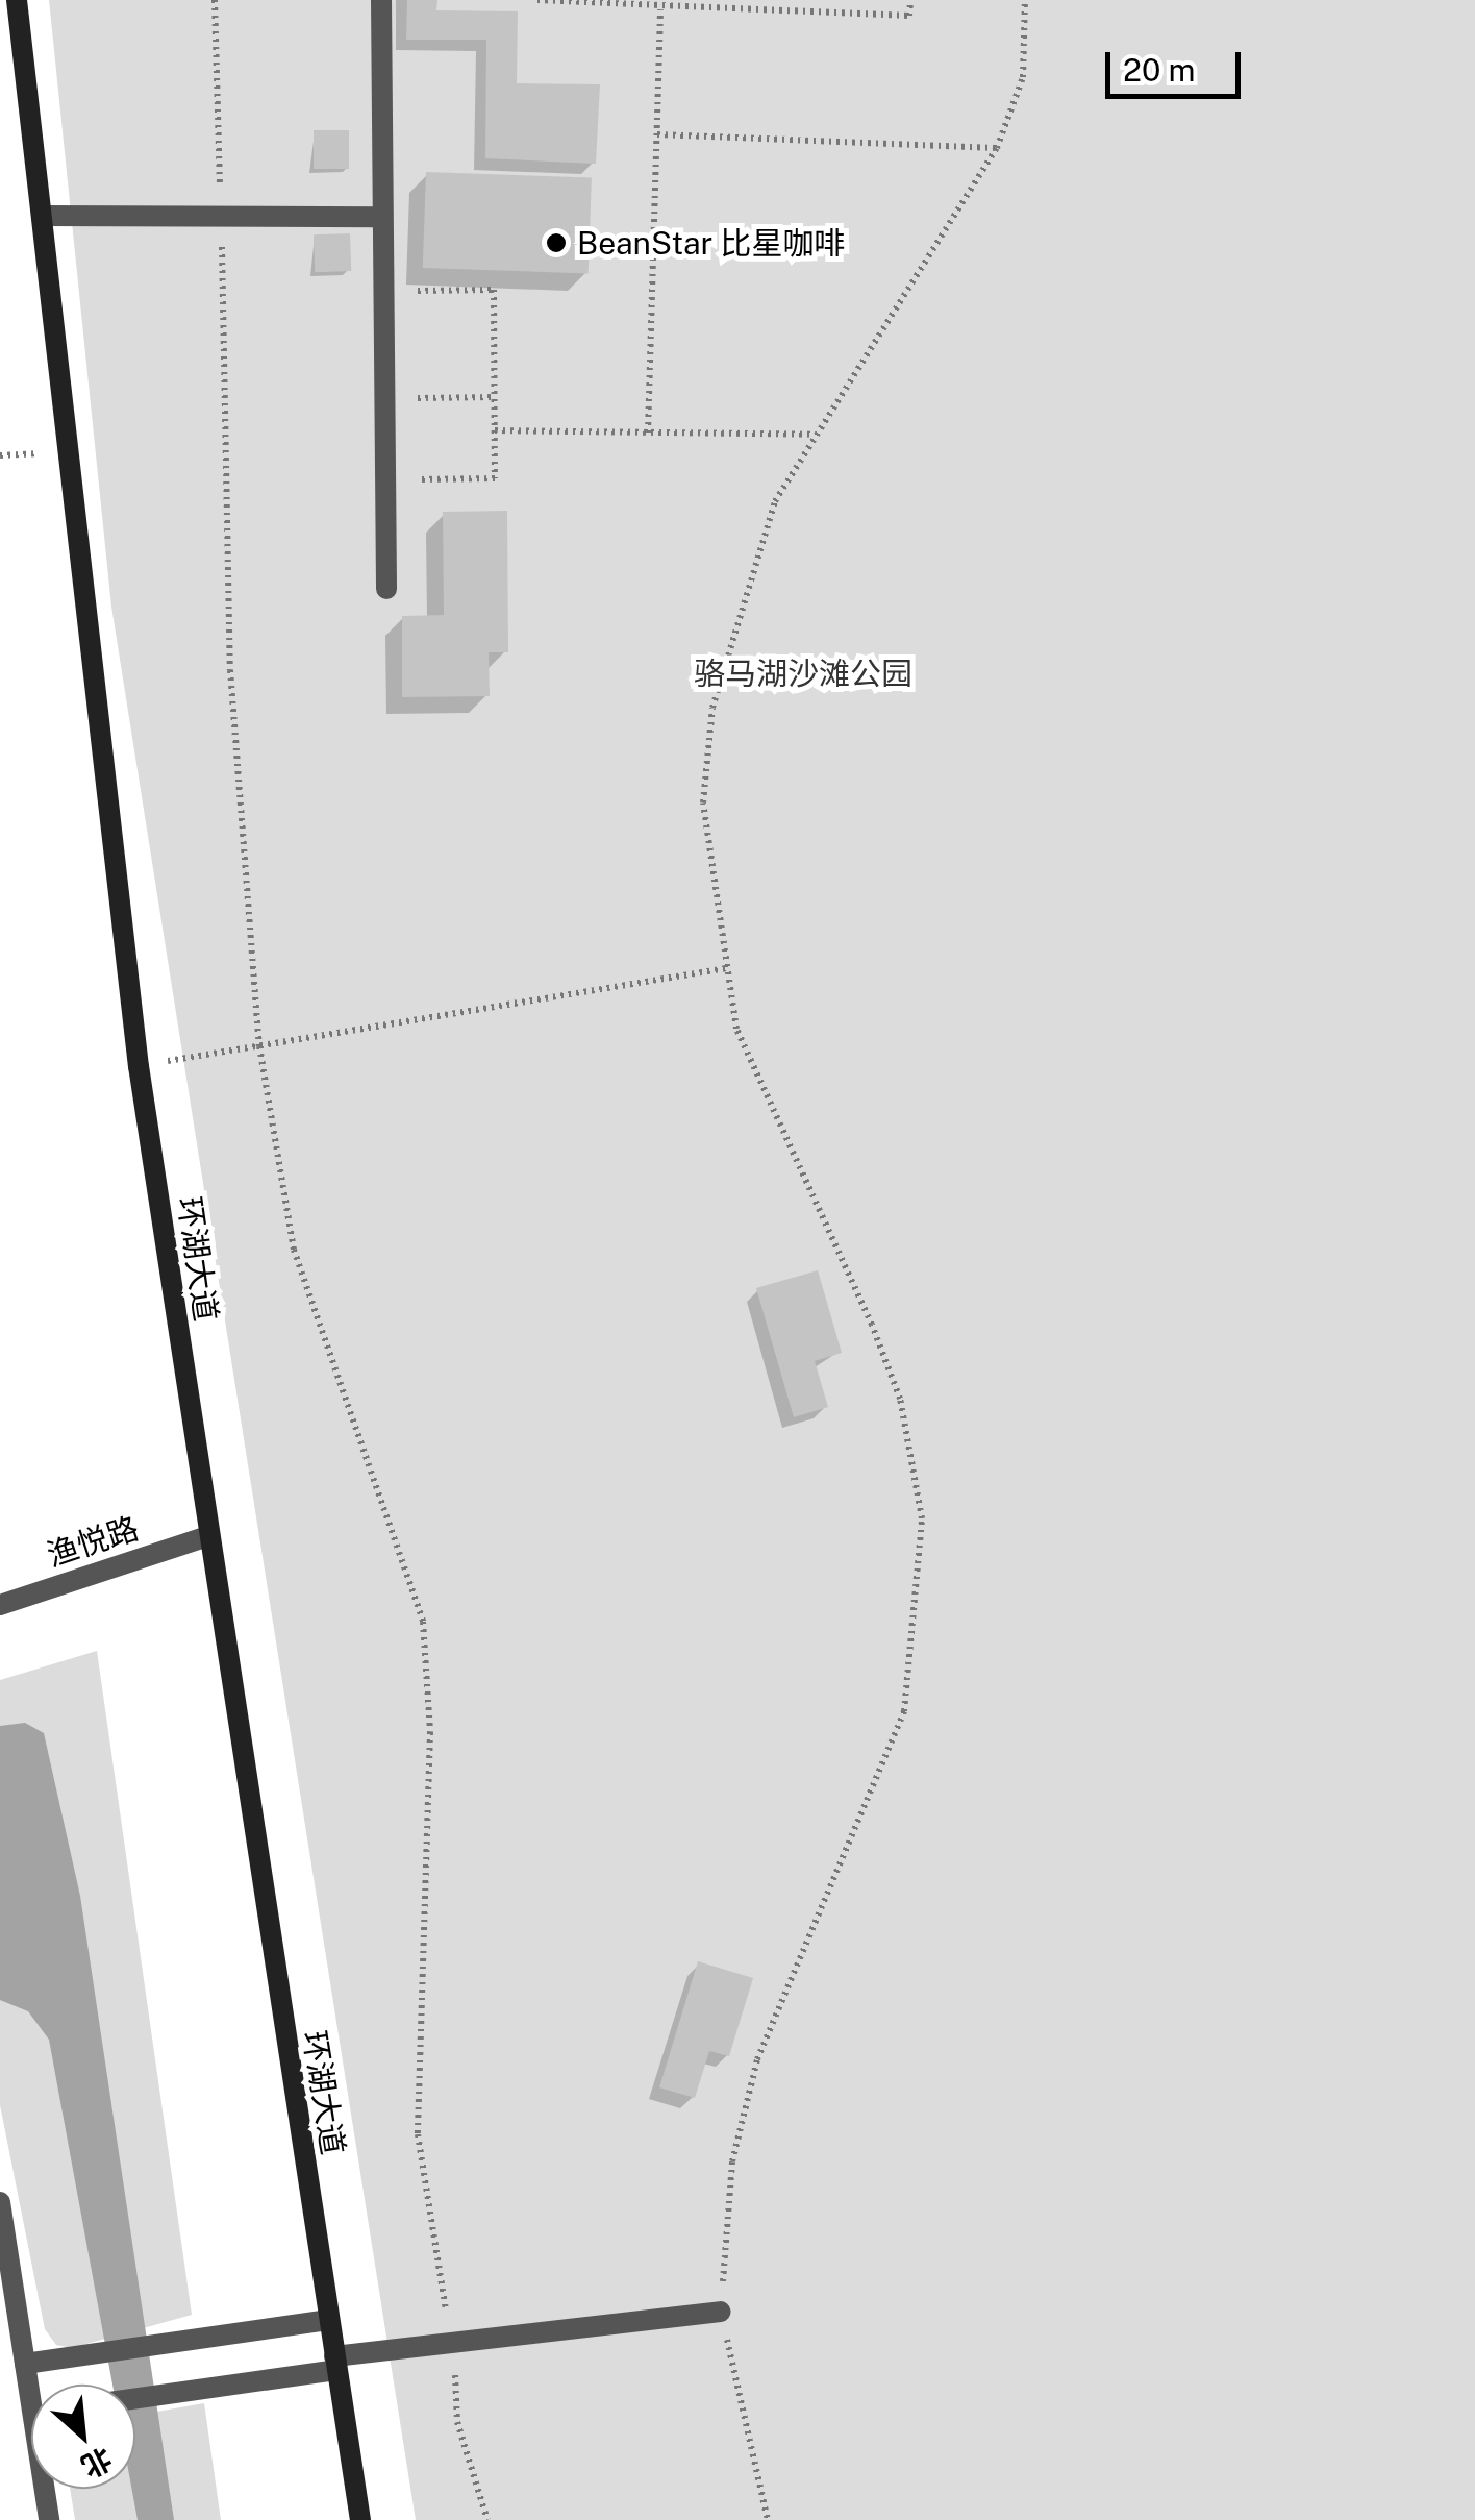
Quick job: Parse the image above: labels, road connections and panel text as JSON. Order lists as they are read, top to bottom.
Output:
{
  "streets": {
    "main road": ["环湖大道"],
    "street": ["渔悦路"]
  },
  "crossings": [
    ["环湖大道", "渔悦路"]
  ],
  "parks": ["骆马湖沙滩公园"],
  "places": ["BeanStar 比星咖啡"],
  "scale_bar": "20 m",
  "north": "bottom right"
}
